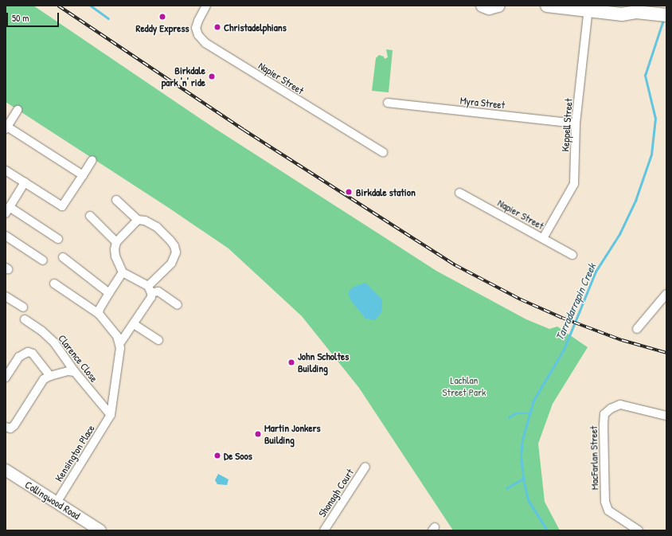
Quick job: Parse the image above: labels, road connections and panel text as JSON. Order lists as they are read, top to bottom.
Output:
{
  "streets": {
    "street": [
      "Napier Street",
      "Myra Street",
      "Keppell Street",
      "Clarence Close",
      "Kensington Place",
      "MacFarlan Street",
      "Shonagh Court",
      "Collingwood Road"
    ]
  },
  "crossings": [
    ["Napier Street", "Keppell Street"],
    ["Myra Street", "Keppell Street"],
    ["Clarence Close", "Kensington Place"],
    ["Kensington Place", "Collingwood Road"]
  ],
  "water": ["Tarradarrapin Creek"],
  "parks": ["Lachlan Street Park"],
  "places": [
    "Reddy Express",
    "Christadelphians",
    "Birkdale park 'n' ride",
    "Birkdale station",
    "John Scholtes Building",
    "Martin Jonkers Building",
    "De Soos"
  ],
  "scale_bar": "50 m"
}
